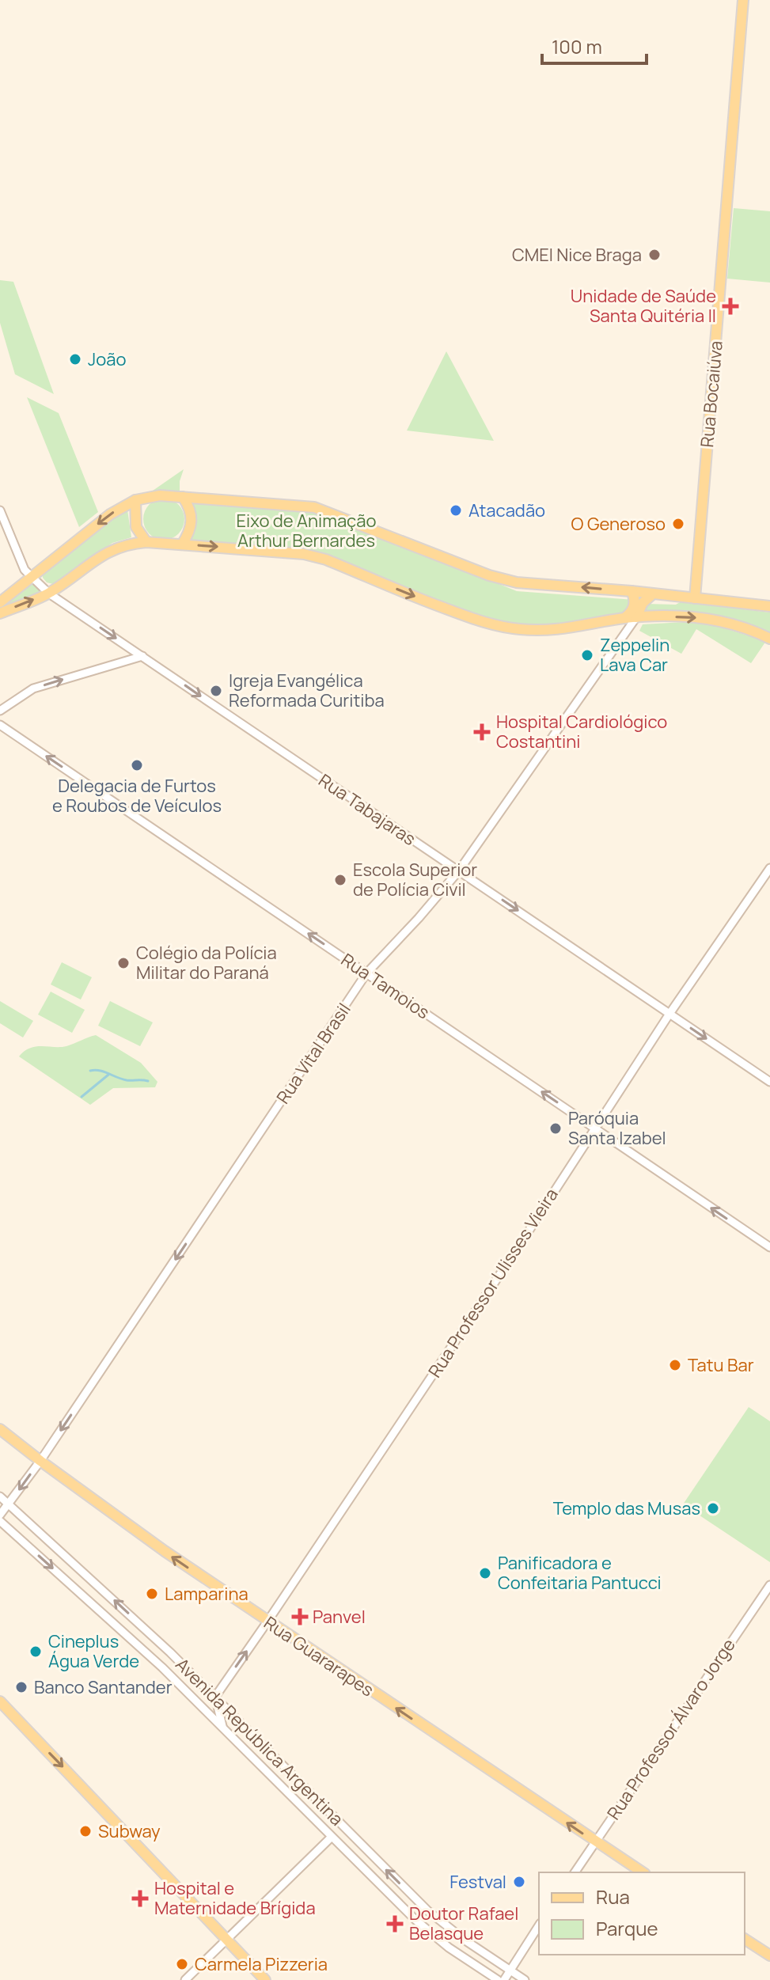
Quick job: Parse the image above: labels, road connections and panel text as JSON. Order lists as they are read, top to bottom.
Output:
{
  "streets": {
    "main road": ["Rua Bocaiúva", "Rua Guararapes"],
    "street": [
      "Rua Tabajaras",
      "Rua Tamoios",
      "Rua Vital Brasil",
      "Rua Professor Ulisses Vieira",
      "Rua Professor Álvaro Jorge",
      "Avenida República Argentina"
    ]
  },
  "crossings": [
    ["Rua Tabajaras", "Rua Vital Brasil"],
    ["Rua Tabajaras", "Rua Professor Ulisses Vieira"],
    ["Rua Tamoios", "Rua Vital Brasil"],
    ["Rua Tamoios", "Rua Professor Ulisses Vieira"],
    ["Rua Vital Brasil", "Rua Guararapes"],
    ["Rua Vital Brasil", "Avenida República Argentina"],
    ["Rua Professor Ulisses Vieira", "Rua Guararapes"],
    ["Rua Professor Ulisses Vieira", "Avenida República Argentina"],
    ["Rua Guararapes", "Rua Professor Álvaro Jorge"]
  ],
  "one_way": [
    "Rua Tabajaras",
    "Rua Tamoios",
    "Rua Vital Brasil",
    "Rua Guararapes"
  ],
  "parks": ["Eixo de Animação Arthur Bernardes"],
  "places": {
    "other": [
      "CMEI Nice Braga",
      "João",
      "Atacadão",
      "O Generoso",
      "Zeppelin Lava Car",
      "Igreja Evangélica Reformada Curitiba",
      "Delegacia de Furtos e Roubos de Veículos",
      "Escola Superior de Polícia Civil",
      "Colégio da Polícia Militar do Paraná",
      "Paróquia Santa Izabel",
      "Tatu Bar",
      "Templo das Musas",
      "Panificadora e Confeitaria Pantucci",
      "Lamparina",
      "Cineplus Água Verde",
      "Banco Santander",
      "Subway",
      "Festval",
      "Carmela Pizzeria"
    ],
    "health": [
      "Unidade de Saúde Santa Quitéria II",
      "Hospital Cardiológico Costantini",
      "Panvel",
      "Hospital e Maternidade Brígida",
      "Doutor Rafael Belasque"
    ]
  },
  "legend": ["Rua", "Parque"],
  "scale_bar": "100 m"
}
